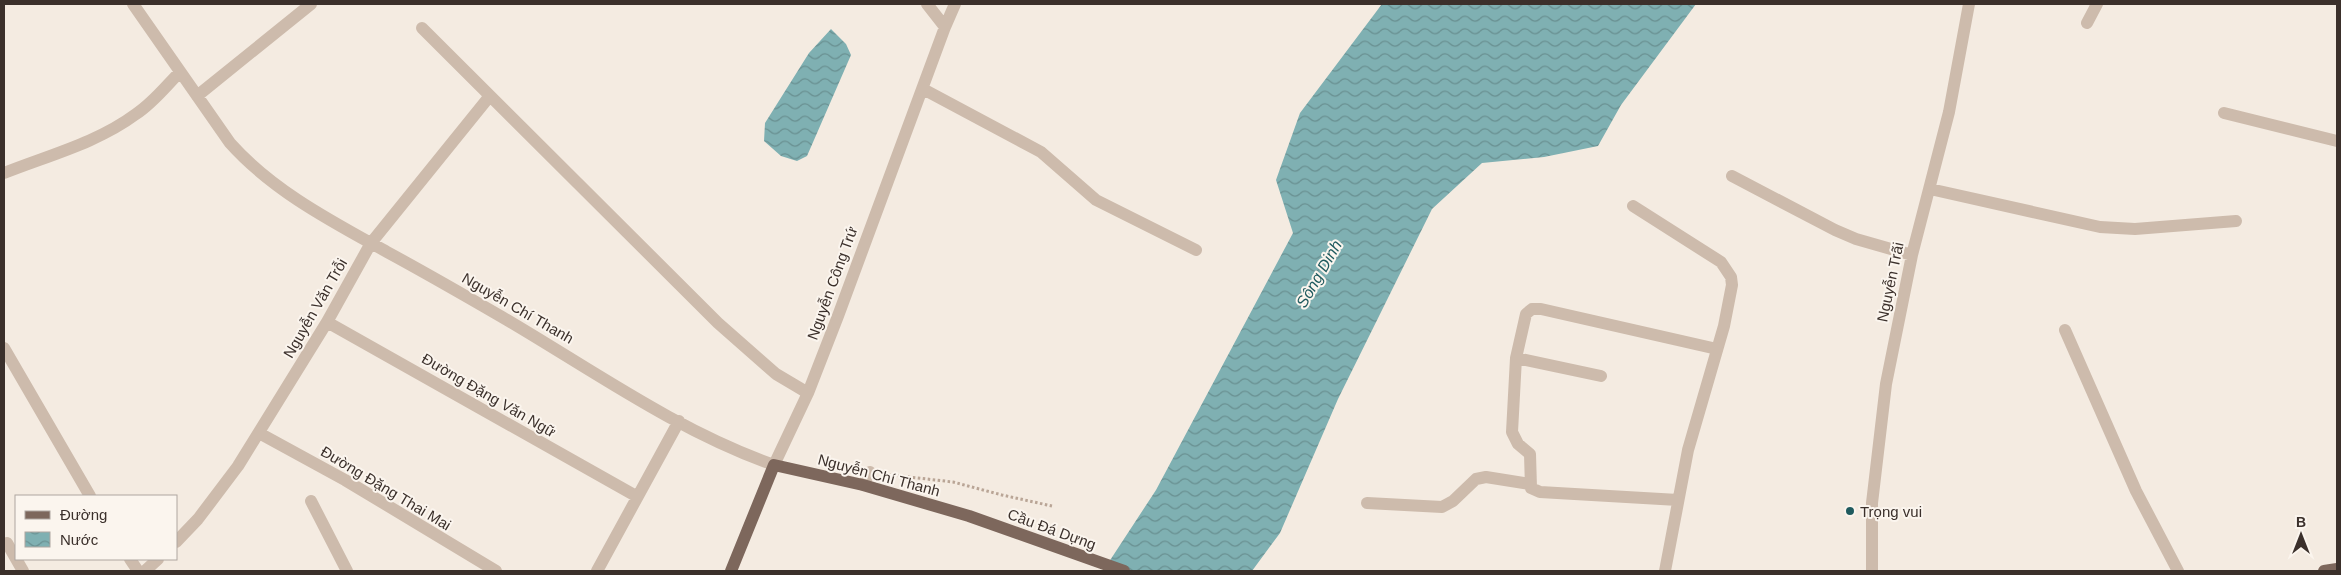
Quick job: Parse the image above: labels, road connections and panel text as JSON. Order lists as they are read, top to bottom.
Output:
{
  "streets": {
    "main road": ["Nguyễn Công Trứ", "Nguyễn Chí Thanh", "Cầu Đá Dựng"],
    "street": [
      "Nguyễn Trãi",
      "Nguyễn Văn Trỗi",
      "Đường Đặng Văn Ngữ",
      "Đường Đặng Thai Mai"
    ]
  },
  "crossings": [
    ["Nguyễn Công Trứ", "Nguyễn Chí Thanh"],
    ["Nguyễn Văn Trỗi", "Nguyễn Chí Thanh"],
    ["Nguyễn Văn Trỗi", "Đường Đặng Văn Ngữ"],
    ["Nguyễn Văn Trỗi", "Đường Đặng Thai Mai"],
    ["Nguyễn Chí Thanh", "Cầu Đá Dựng"]
  ],
  "water": ["Sông Dinh"],
  "places": ["Trọng vui"],
  "legend": ["Đường", "Nước"],
  "north": "top"
}
